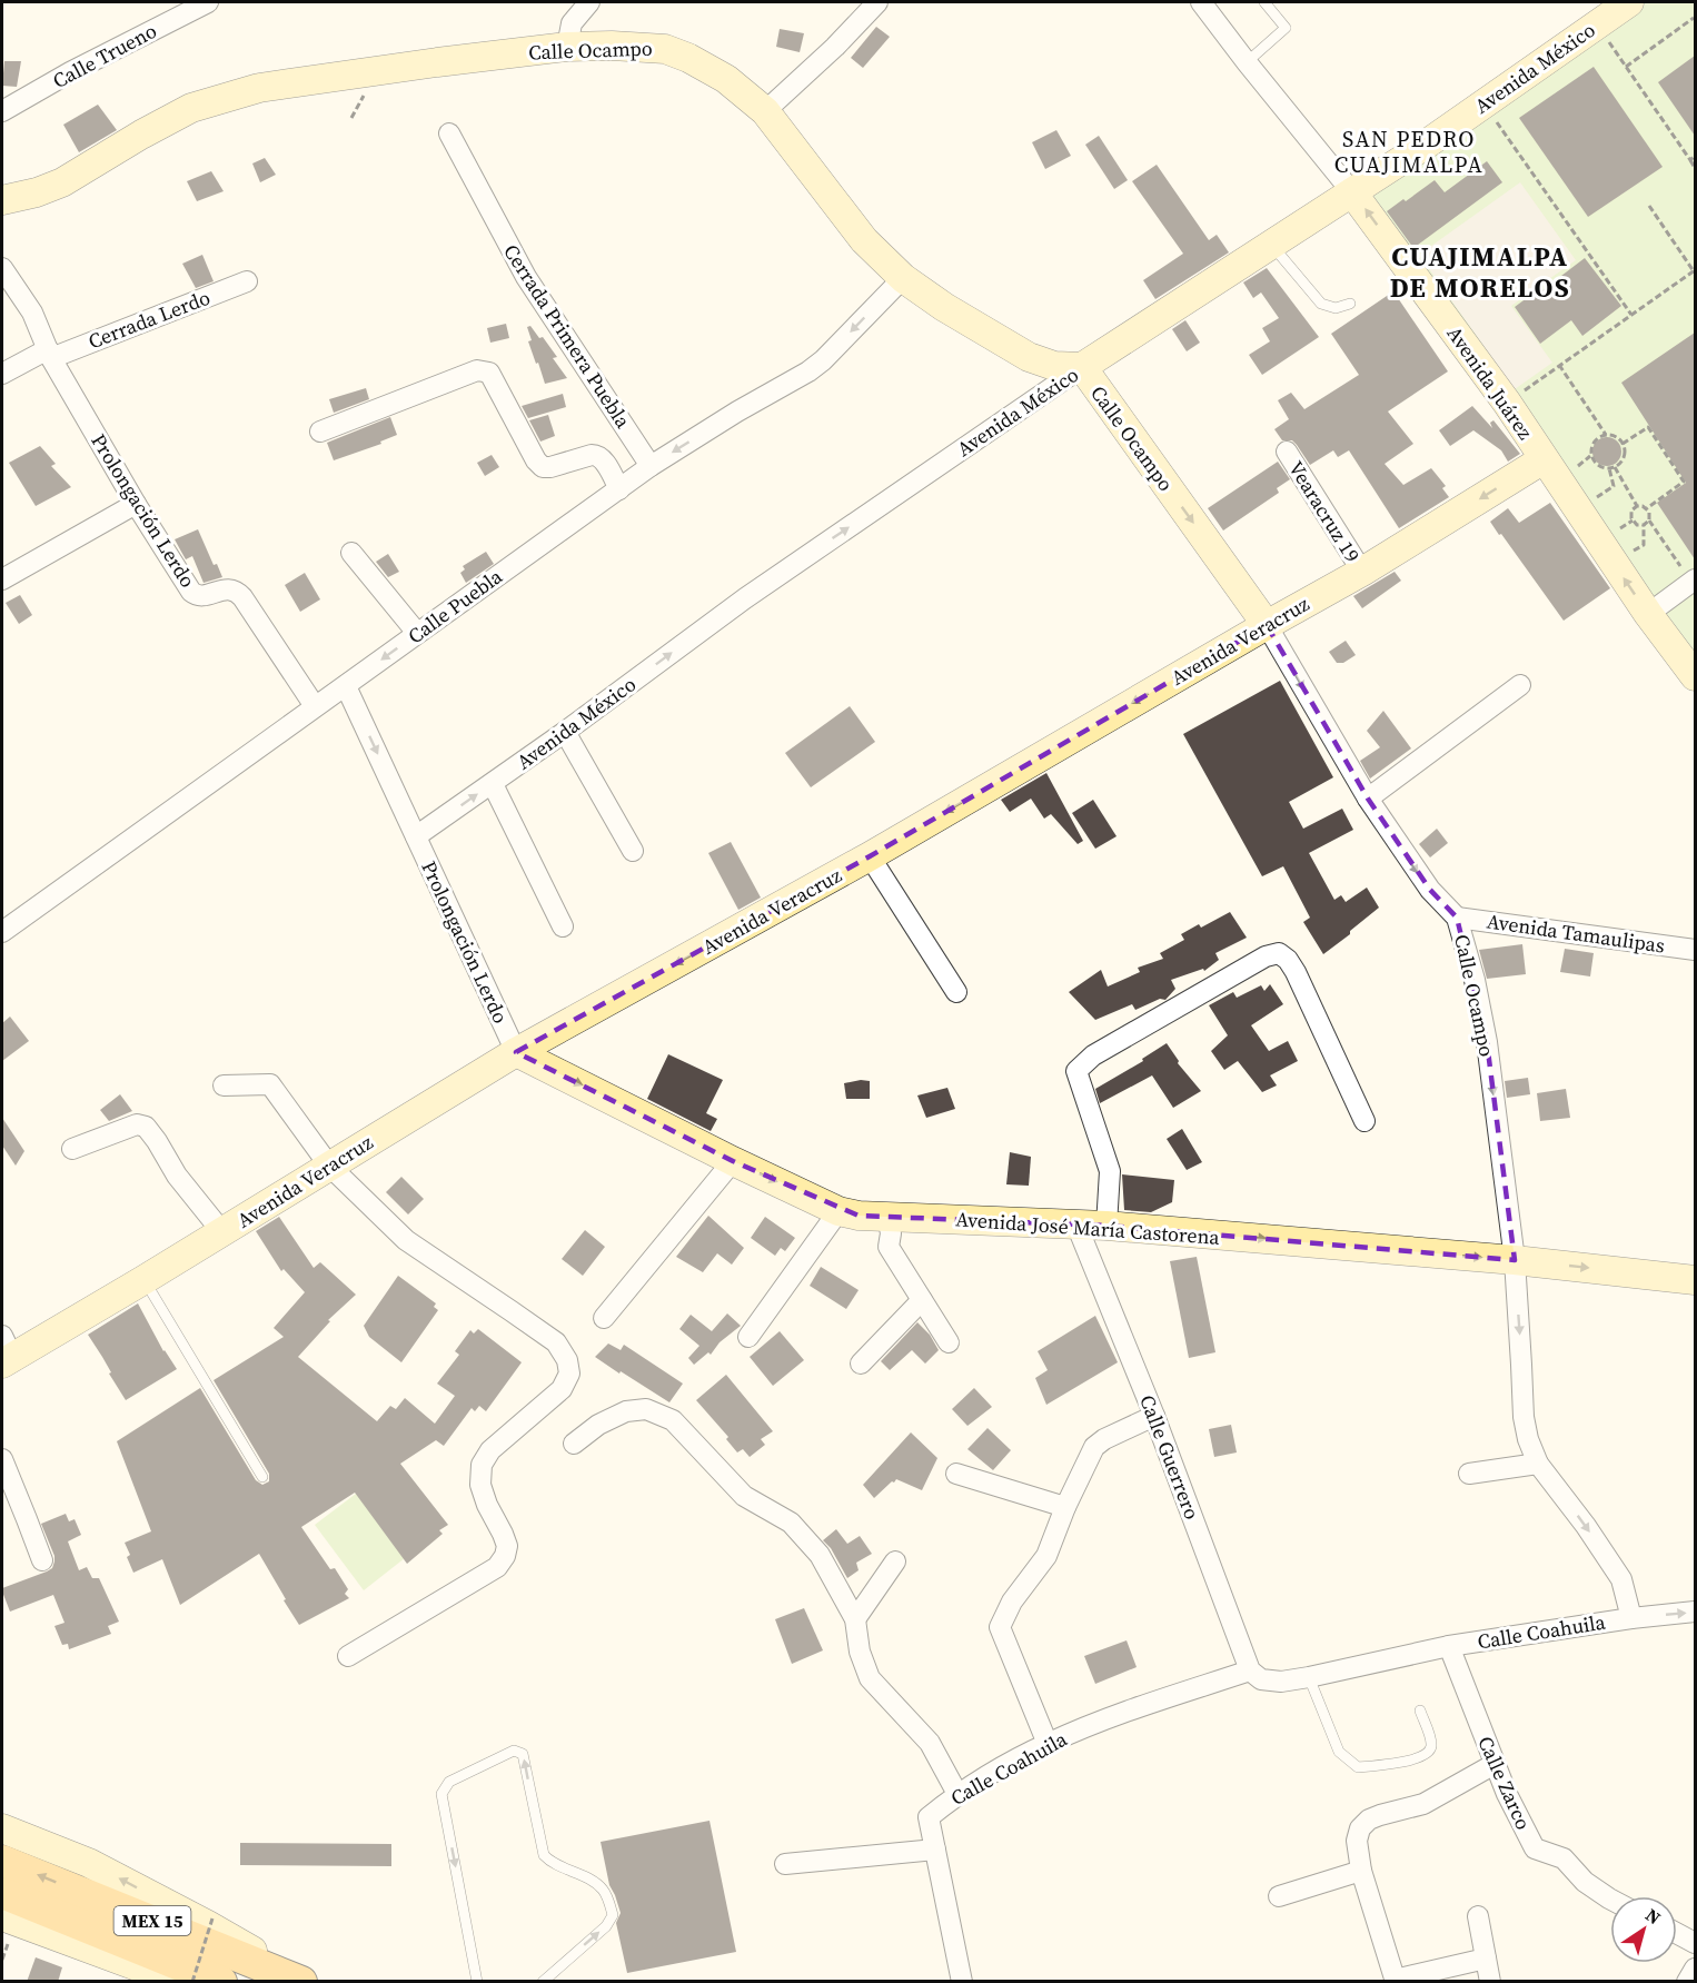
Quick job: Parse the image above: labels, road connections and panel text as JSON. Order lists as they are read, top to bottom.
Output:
{
  "streets": {
    "main road": ["MEX 15"],
    "street": [
      "Calle Ocampo",
      "Calle Trueno",
      "Avenida México",
      "Cerrada Lerdo",
      "Cerrada Primera Puebla",
      "Avenida Juárez",
      "Prolongación Lerdo",
      "Vearacruz 19",
      "Calle Puebla",
      "Avenida Veracruz",
      "Avenida Tamaulipas",
      "Avenida José María Castorena",
      "Calle Guerrero",
      "Calle Coahuila",
      "Calle Zarco"
    ]
  },
  "crossings": [
    ["Calle Ocampo", "Avenida México"],
    ["Calle Ocampo", "Calle Puebla"],
    ["Calle Ocampo", "Avenida Veracruz"],
    ["Calle Ocampo", "Avenida Tamaulipas"],
    ["Calle Ocampo", "Avenida José María Castorena"],
    ["Calle Ocampo", "Calle Coahuila"],
    ["Avenida México", "Avenida Juárez"],
    ["Avenida México", "Prolongación Lerdo"],
    ["Cerrada Lerdo", "Prolongación Lerdo"],
    ["Cerrada Primera Puebla", "Calle Puebla"],
    ["Avenida Juárez", "Avenida Veracruz"],
    ["Prolongación Lerdo", "Calle Puebla"],
    ["Prolongación Lerdo", "Avenida Veracruz"],
    ["Prolongación Lerdo", "Avenida José María Castorena"],
    ["Vearacruz 19", "Avenida Veracruz"],
    ["Avenida Veracruz", "Avenida José María Castorena"],
    ["Avenida José María Castorena", "Calle Guerrero"],
    ["Calle Guerrero", "Calle Coahuila"],
    ["Calle Coahuila", "Calle Zarco"]
  ],
  "one_way": [
    "Calle Ocampo",
    "Avenida México",
    "Avenida Juárez",
    "Calle Puebla",
    "Avenida Veracruz",
    "Avenida José María Castorena"
  ],
  "districts": ["SAN PEDRO CUAJIMALPA", "CUAJIMALPA DE MORELOS"],
  "north": "top right"
}
